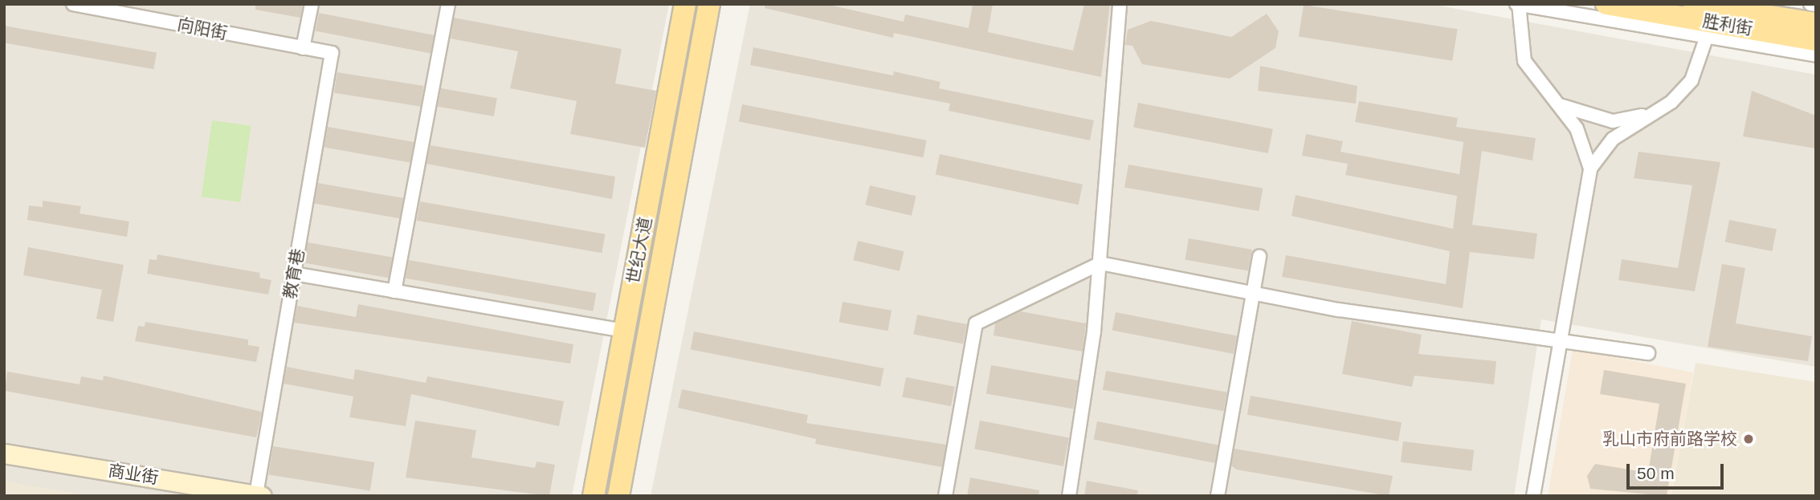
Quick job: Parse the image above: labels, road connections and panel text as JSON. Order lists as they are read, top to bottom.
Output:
{
  "streets": {
    "main road": ["胜利街", "世纪大道"],
    "street": ["向阳街", "教育巷", "商业街"]
  },
  "crossings": [
    ["向阳街", "教育巷"],
    ["教育巷", "商业街"]
  ],
  "places": ["乳山市府前路学校"],
  "scale_bar": "50 m"
}
